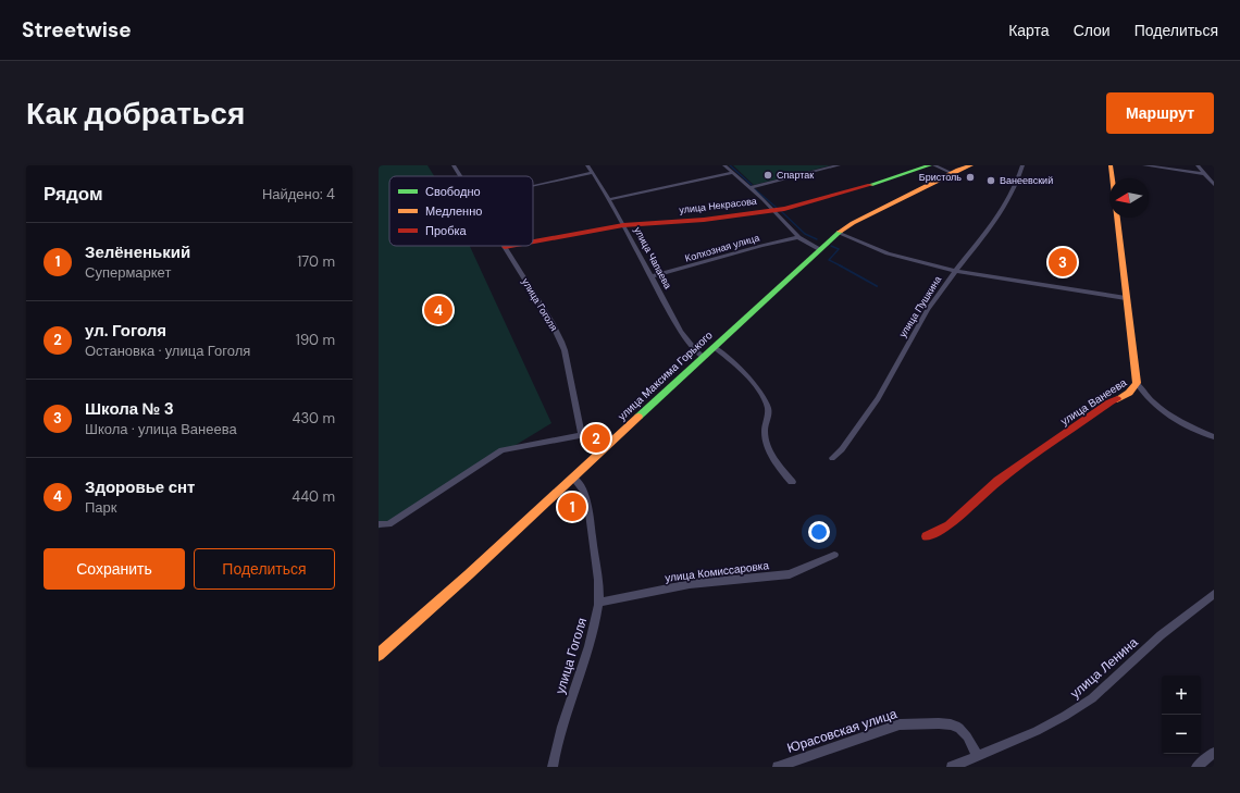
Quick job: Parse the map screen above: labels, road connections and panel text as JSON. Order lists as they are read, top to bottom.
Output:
{
  "streets": {
    "street": [
      "улица Некрасова",
      "Колхозная улица",
      "улица Чапаева",
      "улица Гоголя",
      "улица Пушкина",
      "улица Максима Горького",
      "улица Ванеева",
      "улица Комиссаровка",
      "улица Ленина",
      "Юрасовская улица"
    ]
  },
  "crossings": [
    ["улица Некрасова", "улица Чапаева"],
    ["улица Некрасова", "улица Гоголя"],
    ["Колхозная улица", "улица Чапаева"],
    ["улица Чапаева", "улица Максима Горького"],
    ["улица Гоголя", "улица Максима Горького"],
    ["улица Гоголя", "улица Комиссаровка"],
    ["улица Ленина", "Юрасовская улица"]
  ],
  "places": ["Спартак", "Бристоль", "Ванеевский"],
  "legend": ["Свободно", "Медленно", "Пробка"],
  "north": "left",
  "page": {
    "header": "Streetwise",
    "nav": ["Карта", "Слои", "Поделиться"],
    "buttons": [
      "Маршрут",
      ["Сохранить", "Поделиться"]
    ],
    "title": "Как добраться",
    "heading": ["Рядом", "Найдено: 4"],
    "list": [
      {
        "mark": "1",
        "name": "Зелёненький",
        "note": "Супермаркет",
        "value": "170 m"
      },
      {
        "mark": "2",
        "name": "ул. Гоголя",
        "note": "Остановка · улица Гоголя",
        "value": "190 m"
      },
      {
        "mark": "3",
        "name": "Школа № 3",
        "note": "Школа · улица Ванеева",
        "value": "430 m"
      },
      {
        "mark": "4",
        "name": "Здоровье снт",
        "note": "Парк",
        "value": "440 m"
      }
    ],
    "pins": [
      "3",
      "4",
      "2",
      "1"
    ],
    "map_buttons": ["+", "−"]
  }
}
